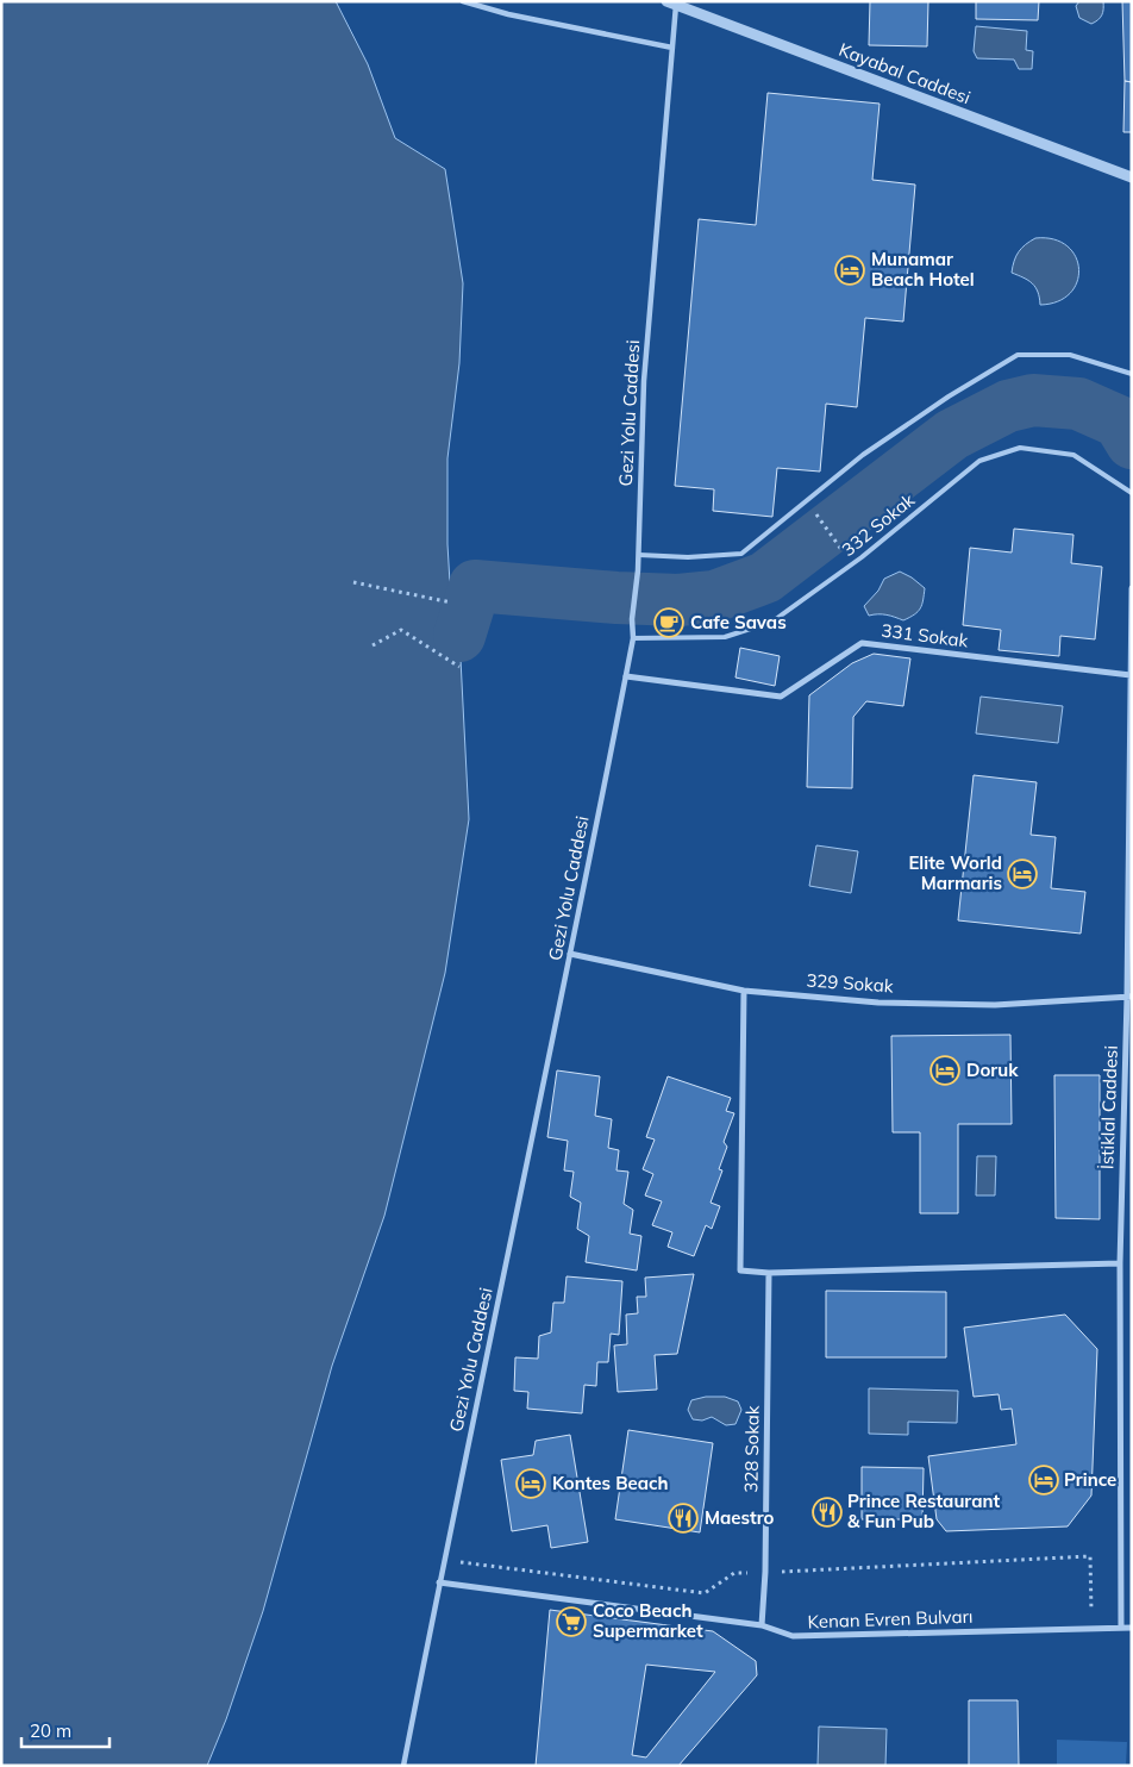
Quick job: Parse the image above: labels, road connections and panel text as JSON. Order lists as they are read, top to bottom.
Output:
{
  "streets": {
    "street": [
      "Kayabal Caddesi",
      "Gezi Yolu Caddesi",
      "331 Sokak",
      "329 Sokak",
      "İstiklal Caddesi",
      "328 Sokak",
      "Kenan Evren Bulvarı"
    ],
    "lane": ["332 Sokak"]
  },
  "crossings": [
    ["Kayabal Caddesi", "Gezi Yolu Caddesi"],
    ["Gezi Yolu Caddesi", "332 Sokak"],
    ["Gezi Yolu Caddesi", "331 Sokak"],
    ["Gezi Yolu Caddesi", "329 Sokak"],
    ["Gezi Yolu Caddesi", "Kenan Evren Bulvarı"],
    ["331 Sokak", "İstiklal Caddesi"],
    ["329 Sokak", "İstiklal Caddesi"],
    ["İstiklal Caddesi", "Kenan Evren Bulvarı"],
    ["328 Sokak", "Kenan Evren Bulvarı"]
  ],
  "places": {
    "hotel": [
      "Munamar Beach Hotel",
      "Elite World Marmaris",
      "Doruk",
      "Prince",
      "Kontes Beach"
    ],
    "cafe": ["Cafe Savas"],
    "restaurant": ["Prince Restaurant & Fun Pub", "Maestro"],
    "supermarket": ["Coco Beach Supermarket"]
  },
  "scale_bar": "20 m"
}
